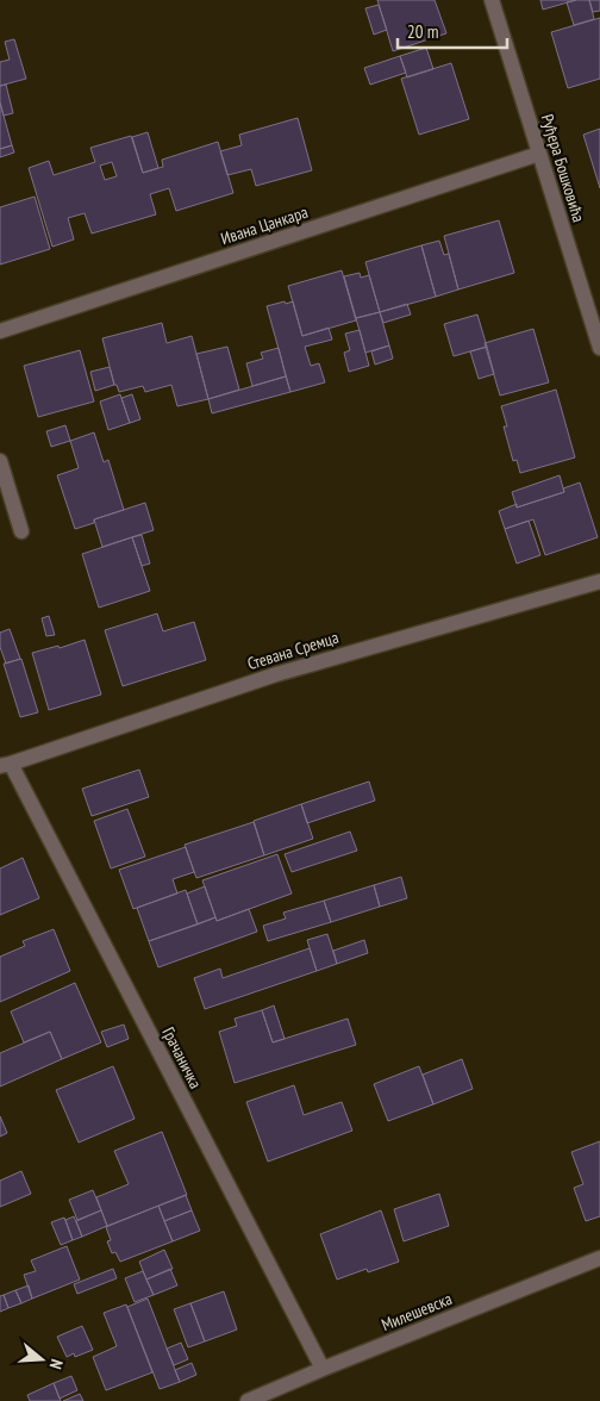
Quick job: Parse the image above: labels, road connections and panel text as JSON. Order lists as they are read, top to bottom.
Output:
{
  "streets": {
    "street": [
      "Руђера Бошковића",
      "Ивана Цанкара",
      "Стевана Сремца",
      "Грачаничка",
      "Милешевска"
    ]
  },
  "crossings": [
    ["Руђера Бошковића", "Ивана Цанкара"],
    ["Стевана Сремца", "Грачаничка"],
    ["Грачаничка", "Милешевска"]
  ],
  "scale_bar": "20 m",
  "north": "right"
}
